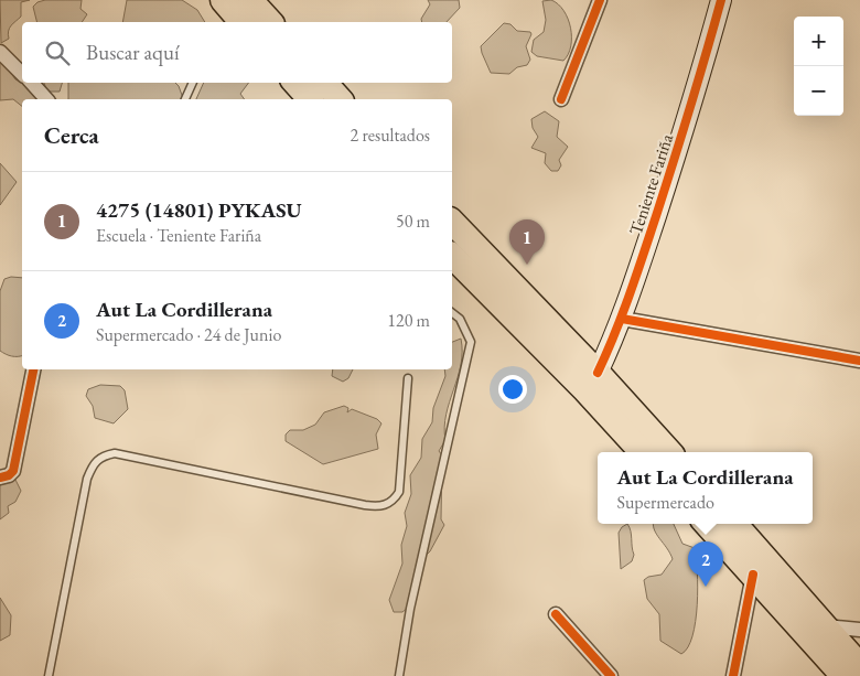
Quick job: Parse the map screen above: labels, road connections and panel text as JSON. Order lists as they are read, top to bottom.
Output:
{
  "streets": {
    "street": ["Teniente Fariña"]
  },
  "page": {
    "map_buttons": ["+", "−"],
    "search": "Buscar aquí",
    "heading": ["Cerca", "2 resultados"],
    "list": [
      {
        "mark": "1",
        "name": "4275 (14801) PYKASU",
        "note": "Escuela · Teniente Fariña",
        "value": "50 m"
      },
      {
        "mark": "2",
        "name": "Aut La Cordillerana",
        "note": "Supermercado · 24 de Junio",
        "value": "120 m"
      }
    ],
    "pins": ["1", "2"],
    "popup": ["Aut La Cordillerana", "Supermercado"]
  }
}
